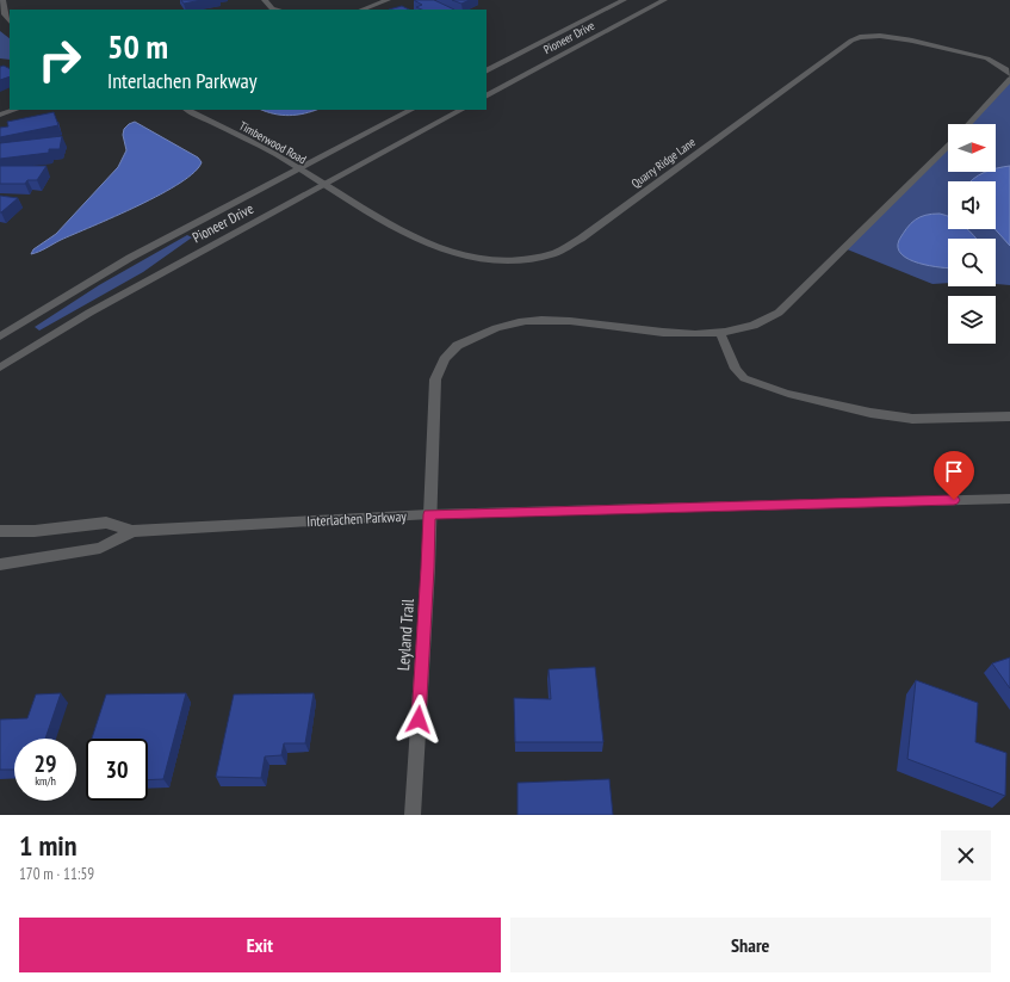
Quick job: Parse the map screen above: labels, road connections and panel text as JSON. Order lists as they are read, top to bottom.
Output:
{
  "streets": {
    "street": [
      "Pioneer Drive",
      "Timberwood Road",
      "Quarry Ridge Lane",
      "Interlachen Parkway",
      "Leyland Trail"
    ]
  },
  "crossings": [
    ["Pioneer Drive", "Timberwood Road"],
    ["Pioneer Drive", "Quarry Ridge Lane"],
    ["Timberwood Road", "Quarry Ridge Lane"],
    ["Interlachen Parkway", "Leyland Trail"]
  ],
  "north": "right",
  "page": {
    "turn": ["50 m", "Interlachen Parkway"],
    "speed": "29 km/h",
    "limit": "30",
    "heading": ["1 min", "170 m · 11:59"],
    "buttons": ["Exit", "Share"]
  }
}
